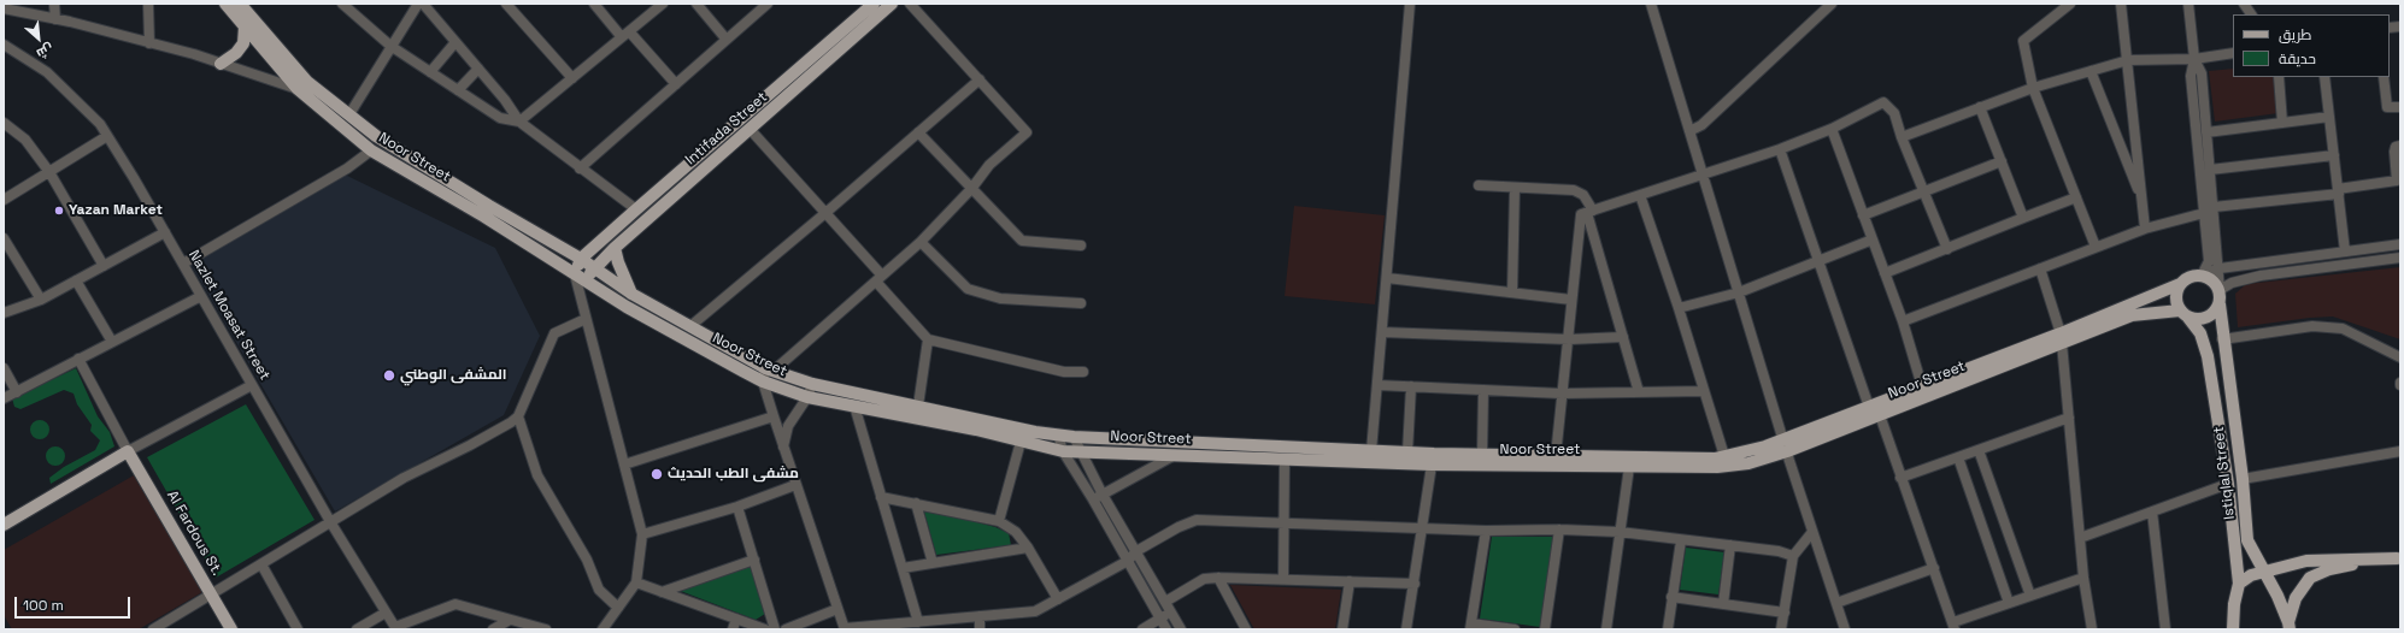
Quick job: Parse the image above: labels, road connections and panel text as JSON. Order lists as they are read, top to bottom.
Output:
{
  "streets": {
    "main road": [
      "Intifada Street",
      "Noor Street",
      "Istiqlal Street",
      "Al Fardous St."
    ],
    "street": ["Nazlet Moasat Street"]
  },
  "crossings": [
    ["Intifada Street", "Noor Street"],
    ["Noor Street", "Istiqlal Street"]
  ],
  "places": ["Yazan Market", "المشفى الوطني", "مشفى الطب الحديث"],
  "legend": ["طريق", "حديقة"],
  "scale_bar": "100 m",
  "north": "bottom right"
}
